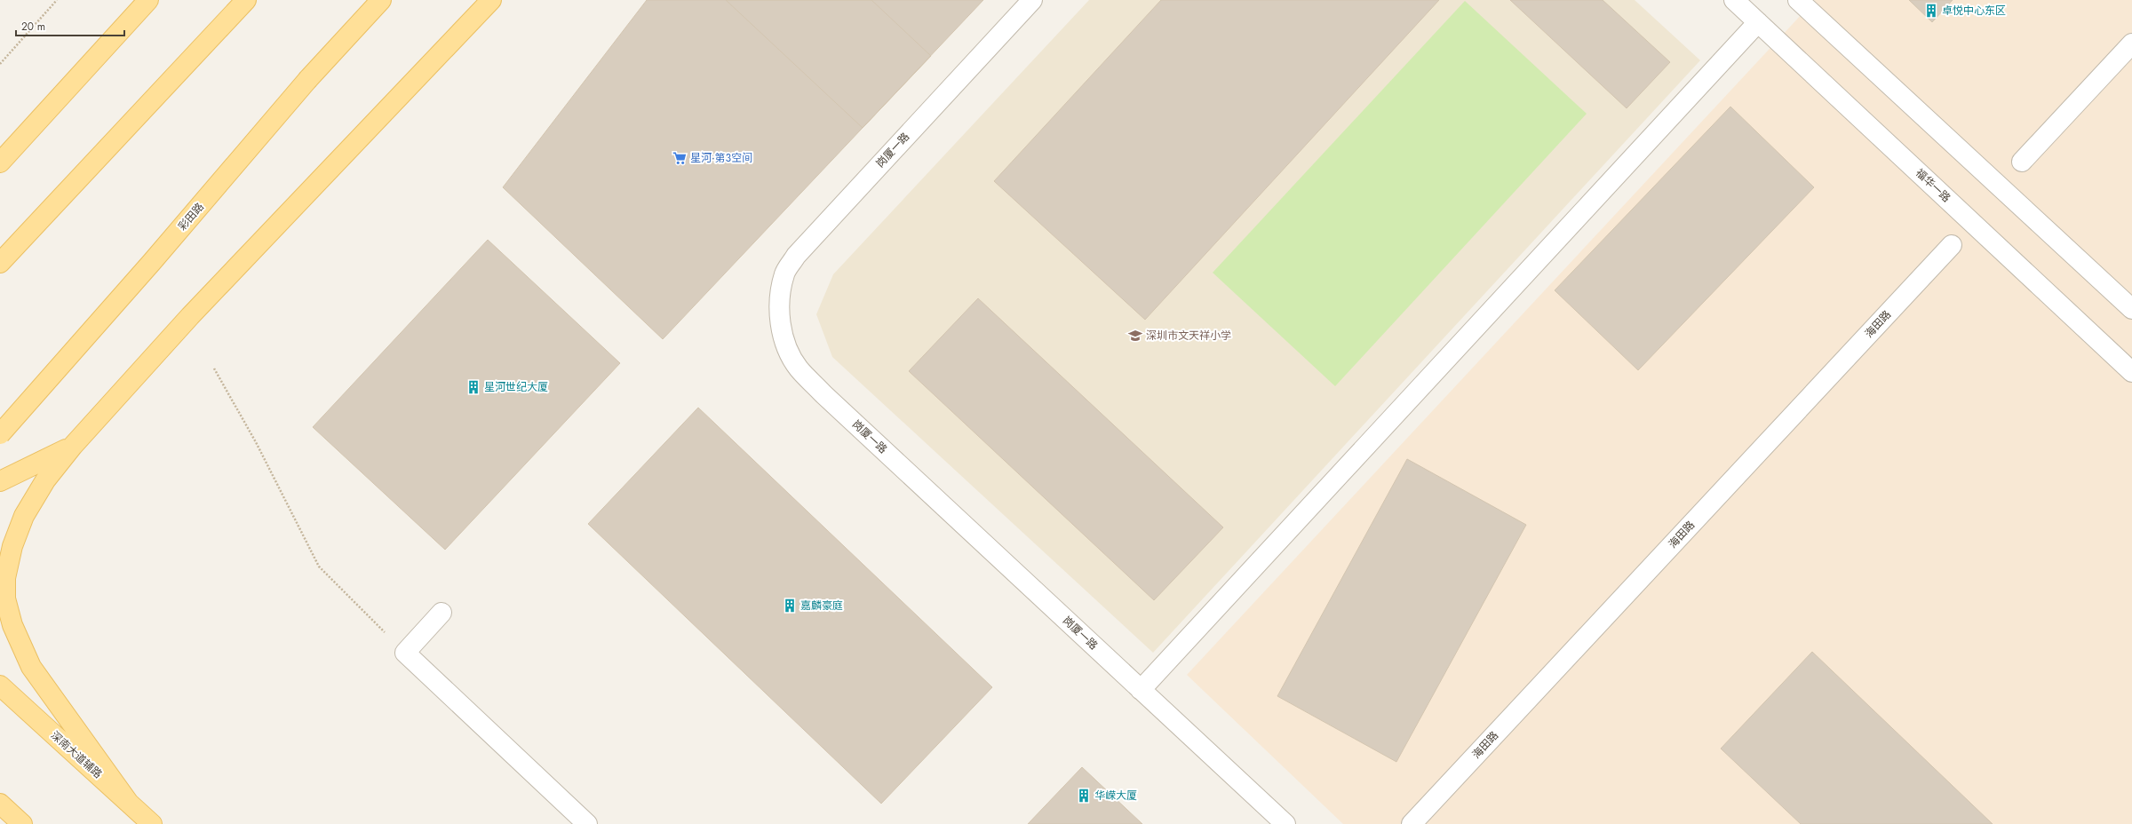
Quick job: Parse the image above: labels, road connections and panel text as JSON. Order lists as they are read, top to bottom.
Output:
{
  "streets": {
    "main road": ["彩田路", "深南大道辅路"],
    "street": ["岗厦一路", "福华一路", "海田路"]
  },
  "places": {
    "building": [
      "卓悦中心东区",
      "星河世纪大厦",
      "嘉麟豪庭",
      "华嵘大厦"
    ],
    "supermarket": ["星河·第3空间"],
    "school or university": ["深圳市文天祥小学"]
  },
  "scale_bar": "20 m"
}
